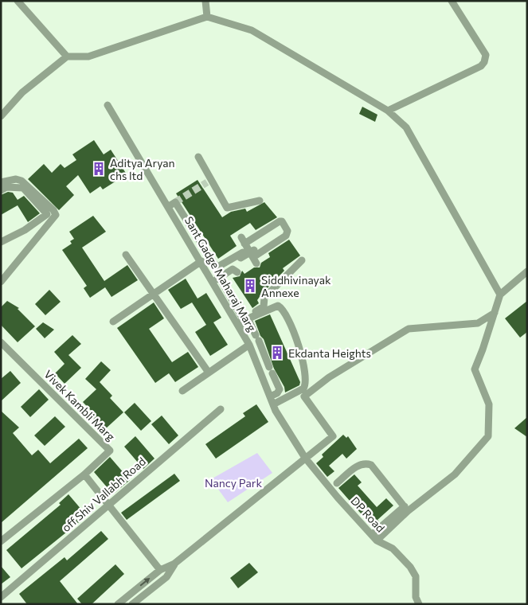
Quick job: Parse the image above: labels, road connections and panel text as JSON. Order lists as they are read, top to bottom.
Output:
{
  "streets": {
    "street": [
      "Sant Gadge Maharaj Marg",
      "Vivek Kambli Marg",
      "off Shiv Vallabh Road",
      "DP Road"
    ]
  },
  "crossings": [
    ["Sant Gadge Maharaj Marg", "DP Road"]
  ],
  "parks": ["Nancy Park"],
  "places": {
    "building": ["Aditya Aryan chs ltd", "Siddhivinayak Annexe", "Ekdanta Heights"]
  }
}
